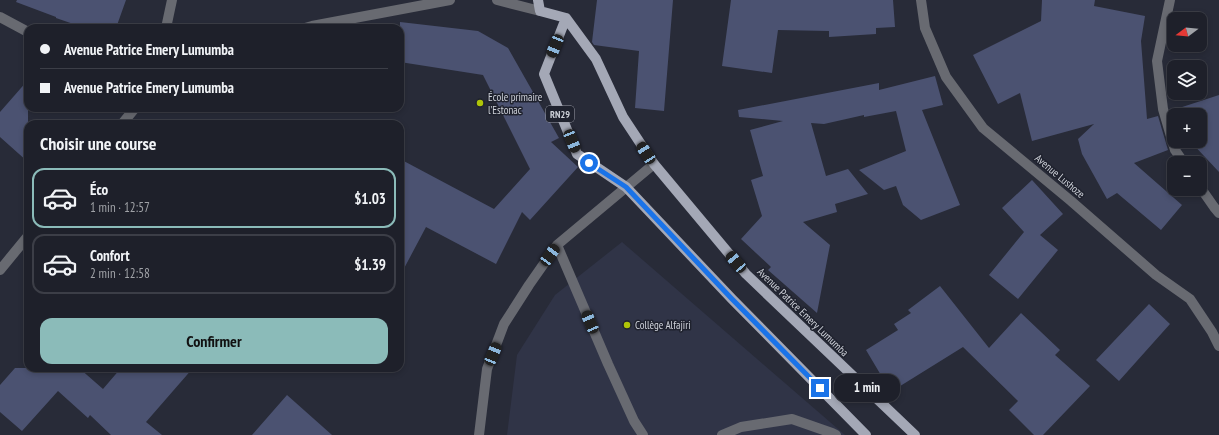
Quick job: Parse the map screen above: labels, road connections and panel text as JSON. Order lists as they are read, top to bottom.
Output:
{
  "streets": {
    "main road": ["RN29", "Avenue Patrice Emery Lumumba"],
    "street": ["Avenue Lushoze"]
  },
  "crossings": [
    ["RN29", "Avenue Patrice Emery Lumumba"]
  ],
  "places": ["École primaire l’Estonac", "Collège Alfajiri"],
  "north": "left",
  "page": {
    "map_buttons": ["+", "−"],
    "banner": ["Avenue Patrice Emery Lumumba", "Avenue Patrice Emery Lumumba"],
    "heading": "Choisir une course",
    "list": [
      {
        "name": "Éco",
        "note": "1 min · 12:57",
        "value": "$1.03"
      },
      {
        "name": "Confort",
        "note": "2 min · 12:58",
        "value": "$1.39"
      }
    ],
    "buttons": "Confirmer",
    "bubble": "1 min"
  }
}
